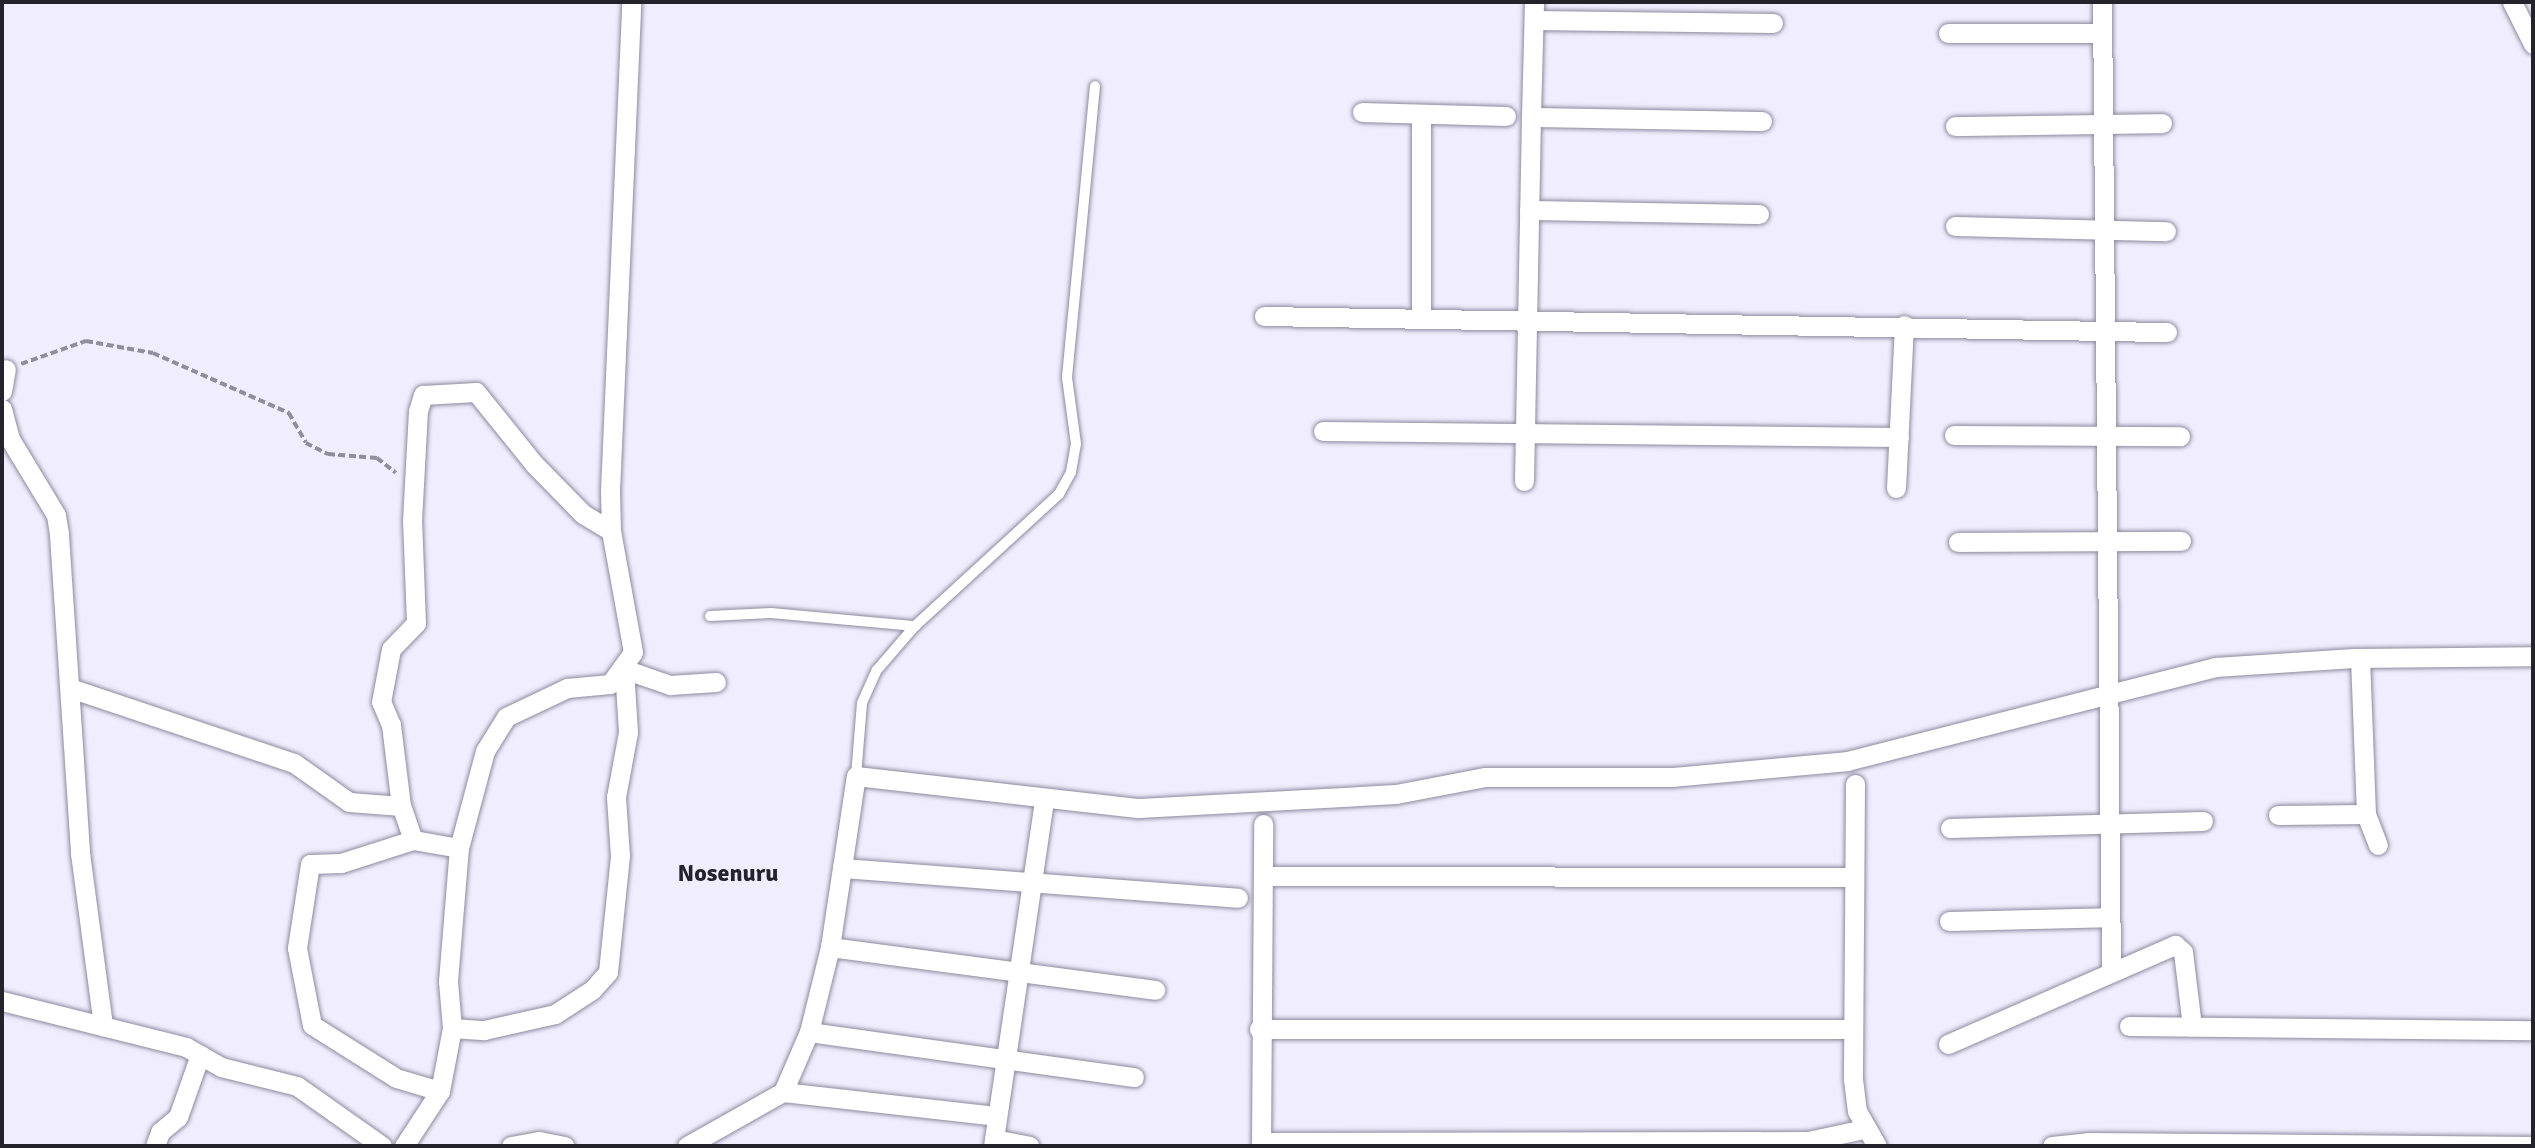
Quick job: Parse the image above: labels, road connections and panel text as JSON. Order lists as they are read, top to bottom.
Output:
{
  "districts": ["Nosenuru"]
}
